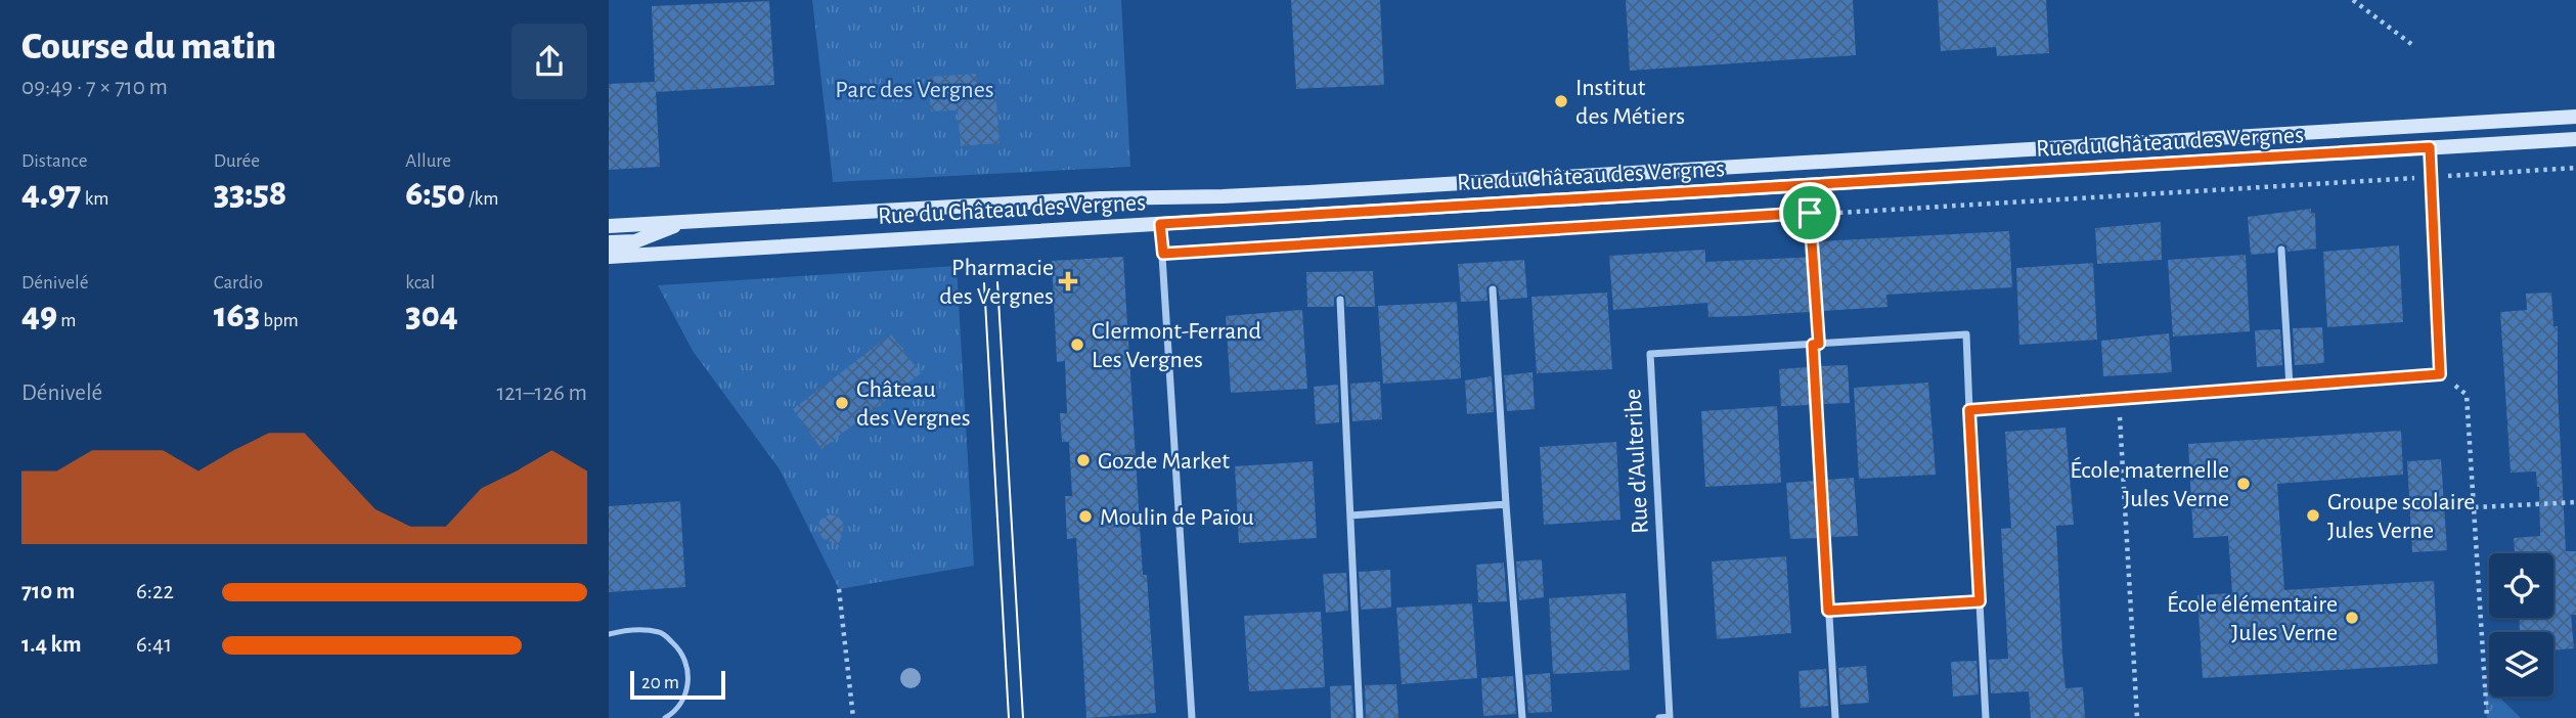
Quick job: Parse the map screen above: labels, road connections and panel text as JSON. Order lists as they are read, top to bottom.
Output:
{
  "streets": {
    "main road": ["Rue du Château des Vergnes"],
    "street": ["Rue d'Aulteribe"]
  },
  "parks": ["Parc des Vergnes"],
  "places": {
    "other": [
      "Institut des Métiers",
      "Clermont-Ferrand Les Vergnes",
      "Château des Vergnes",
      "Gozde Market",
      "École maternelle Jules Verne",
      "Groupe scolaire Jules Verne",
      "Moulin de Païou",
      "École élémentaire Jules Verne"
    ],
    "health": ["Pharmacie des Vergnes"]
  },
  "scale_bar": "20 m",
  "page": {
    "heading": ["Course du matin", "09:49 · 7 × 710 m"],
    "stats": [
      ["Distance", "4.97 km"],
      ["Durée", "33:58"],
      ["Allure", "6:50 /km"],
      ["Dénivelé", "49 m"],
      ["Cardio", "163 bpm"],
      ["kcal", "304"]
    ],
    "chart": ["Dénivelé", "121–126 m"],
    "list": [
      {
        "name": "710 m",
        "note": "6:22"
      },
      {
        "name": "1.4 km",
        "note": "6:41"
      }
    ],
    "scale": "20 m"
  }
}
